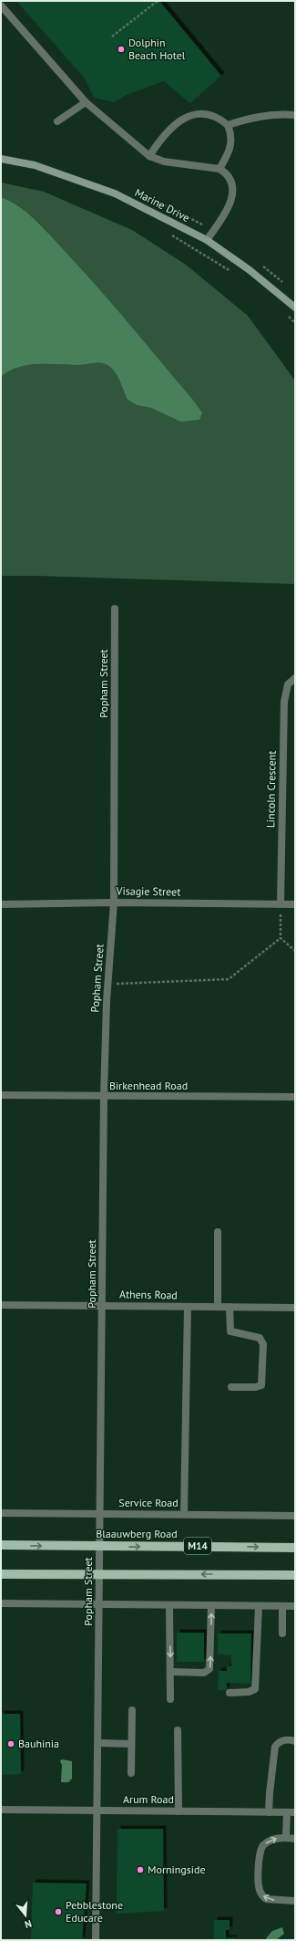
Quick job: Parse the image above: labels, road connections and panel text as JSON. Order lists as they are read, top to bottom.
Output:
{
  "streets": {
    "main road": ["Marine Drive", "Blaauwberg Road", "M14"],
    "street": [
      "Popham Street",
      "Lincoln Crescent",
      "Visagie Street",
      "Birkenhead Road",
      "Athens Road",
      "Service Road",
      "Arum Road"
    ]
  },
  "crossings": [
    ["Popham Street", "Visagie Street"],
    ["Popham Street", "Birkenhead Road"],
    ["Popham Street", "Athens Road"],
    ["Popham Street", "Service Road"],
    ["Popham Street", "Blaauwberg Road"],
    ["Popham Street", "Arum Road"],
    ["Lincoln Crescent", "Visagie Street"]
  ],
  "places": [
    "Dolphin Beach Hotel",
    "Bauhinia",
    "Morningside",
    "Pebblestone Educare"
  ],
  "north": "bottom"
}
